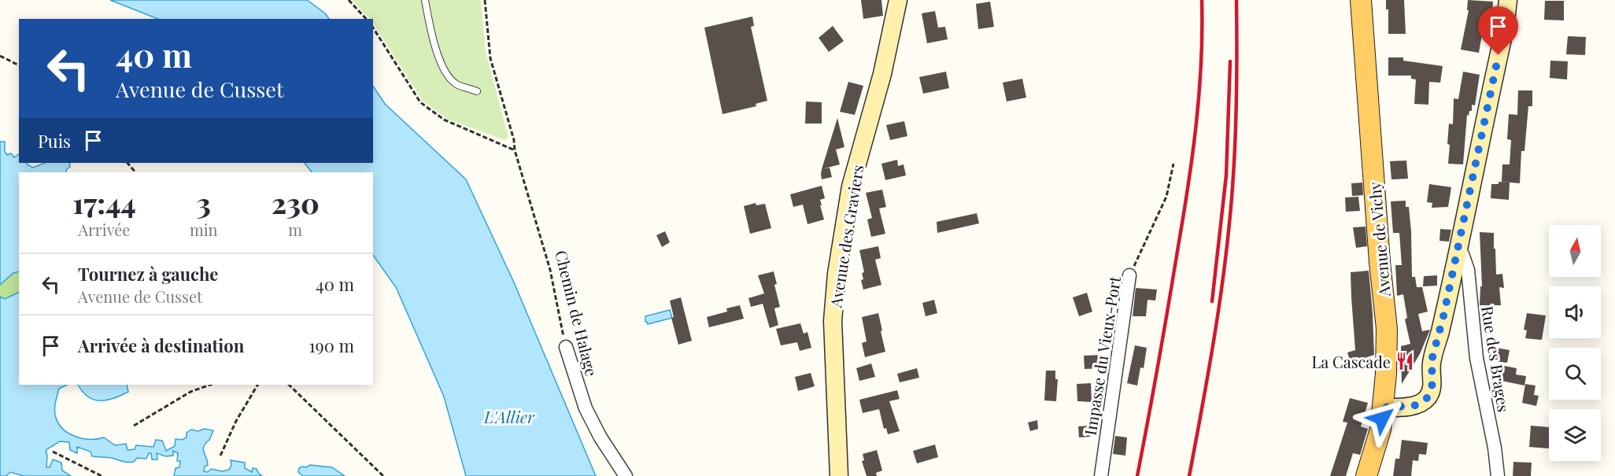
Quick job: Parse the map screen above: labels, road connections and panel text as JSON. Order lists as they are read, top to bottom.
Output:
{
  "streets": {
    "main road": ["Avenue de Vichy"],
    "street": [
      "Avenue des Graviers",
      "Chemin de Halage",
      "Impasse du Vieux-Port",
      "Rue des Brages"
    ]
  },
  "water": ["L'Allier"],
  "places": {
    "restaurant": ["La Cascade"]
  },
  "north": "top",
  "page": {
    "turn": ["40 m", "Avenue de Cusset"],
    "then": "Puis",
    "eta": [
      "17:44",
      "Arrivée",
      "3",
      "min",
      "230",
      "m"
    ],
    "list": [
      {
        "name": "Tournez à gauche",
        "note": "Avenue de Cusset",
        "value": "40 m"
      },
      {
        "name": "Arrivée à destination",
        "value": "190 m"
      }
    ]
  }
}
